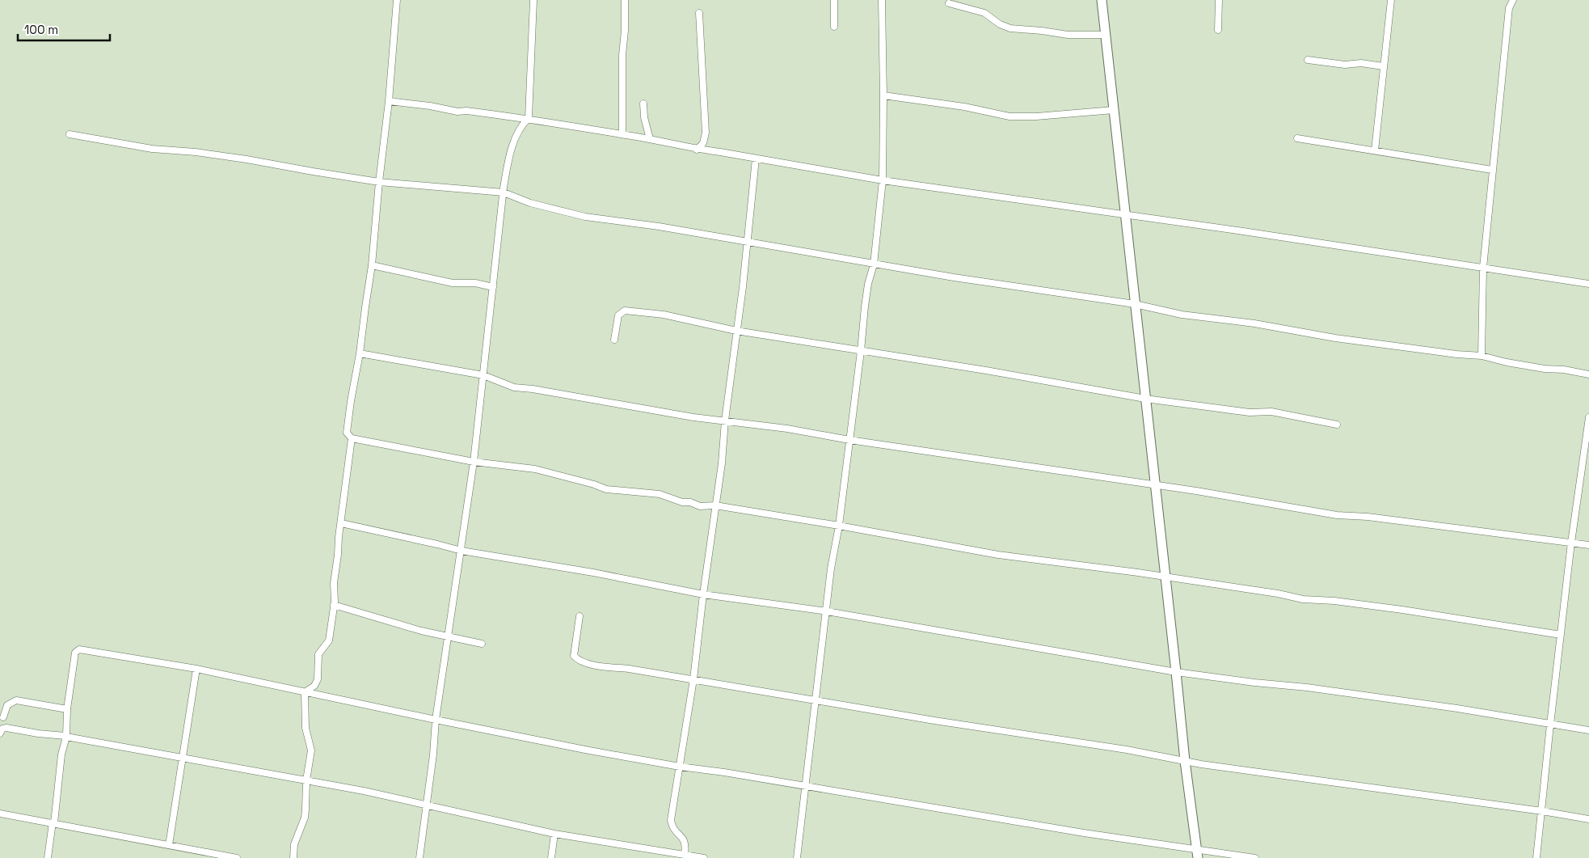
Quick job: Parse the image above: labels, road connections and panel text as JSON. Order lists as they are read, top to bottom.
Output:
{
  "scale_bar": "100 m"
}
